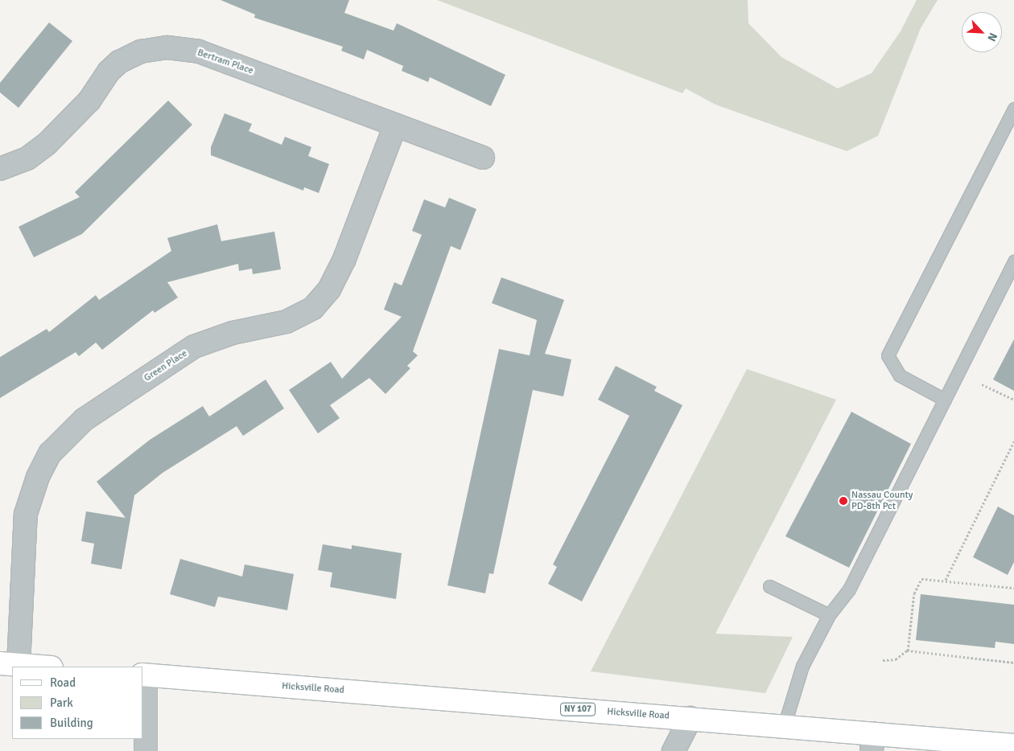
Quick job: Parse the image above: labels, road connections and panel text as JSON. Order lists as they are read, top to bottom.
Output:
{
  "streets": {
    "main road": ["Hicksville Road", "NY 107"],
    "street": ["Bertram Place", "Green Place"]
  },
  "crossings": [
    ["Bertram Place", "Green Place"]
  ],
  "places": ["Nassau County PD-8th Pct"],
  "legend": ["Road", "Park", "Building"],
  "north": "bottom right"
}
